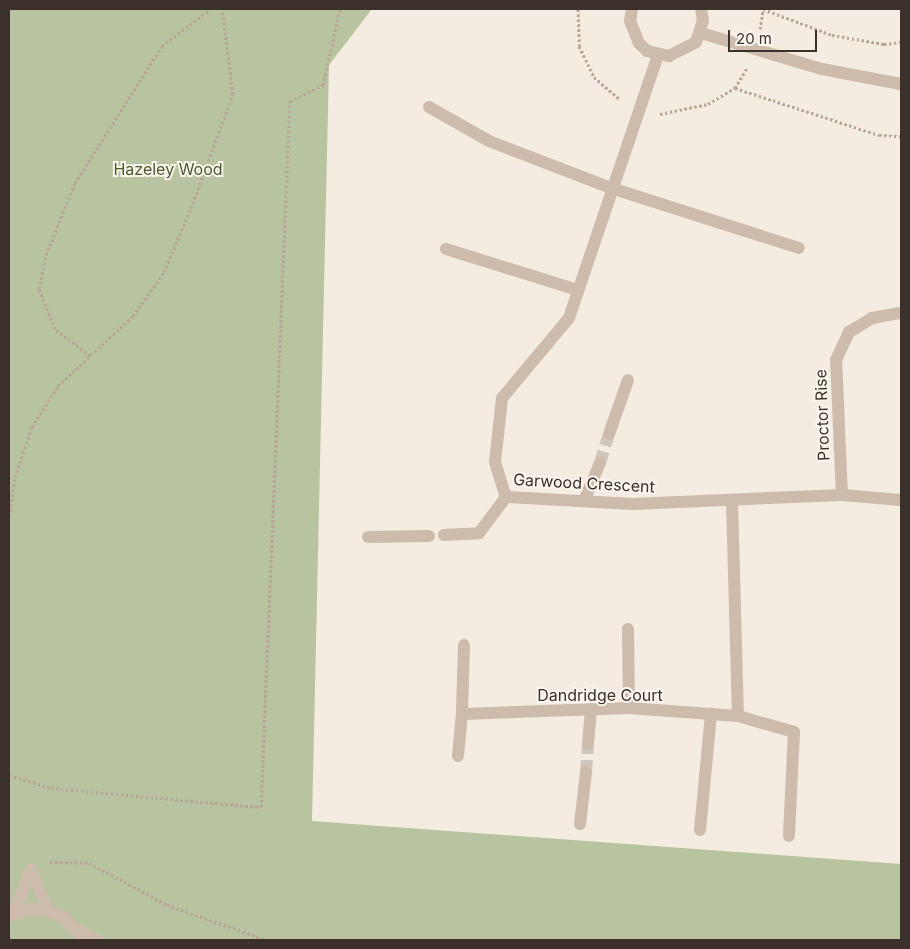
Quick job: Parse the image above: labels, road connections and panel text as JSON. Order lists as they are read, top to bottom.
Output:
{
  "streets": {
    "street": ["Proctor Rise", "Garwood Crescent", "Dandridge Court"]
  },
  "crossings": [
    ["Proctor Rise", "Garwood Crescent"]
  ],
  "parks": ["Hazeley Wood"],
  "scale_bar": "20 m"
}
